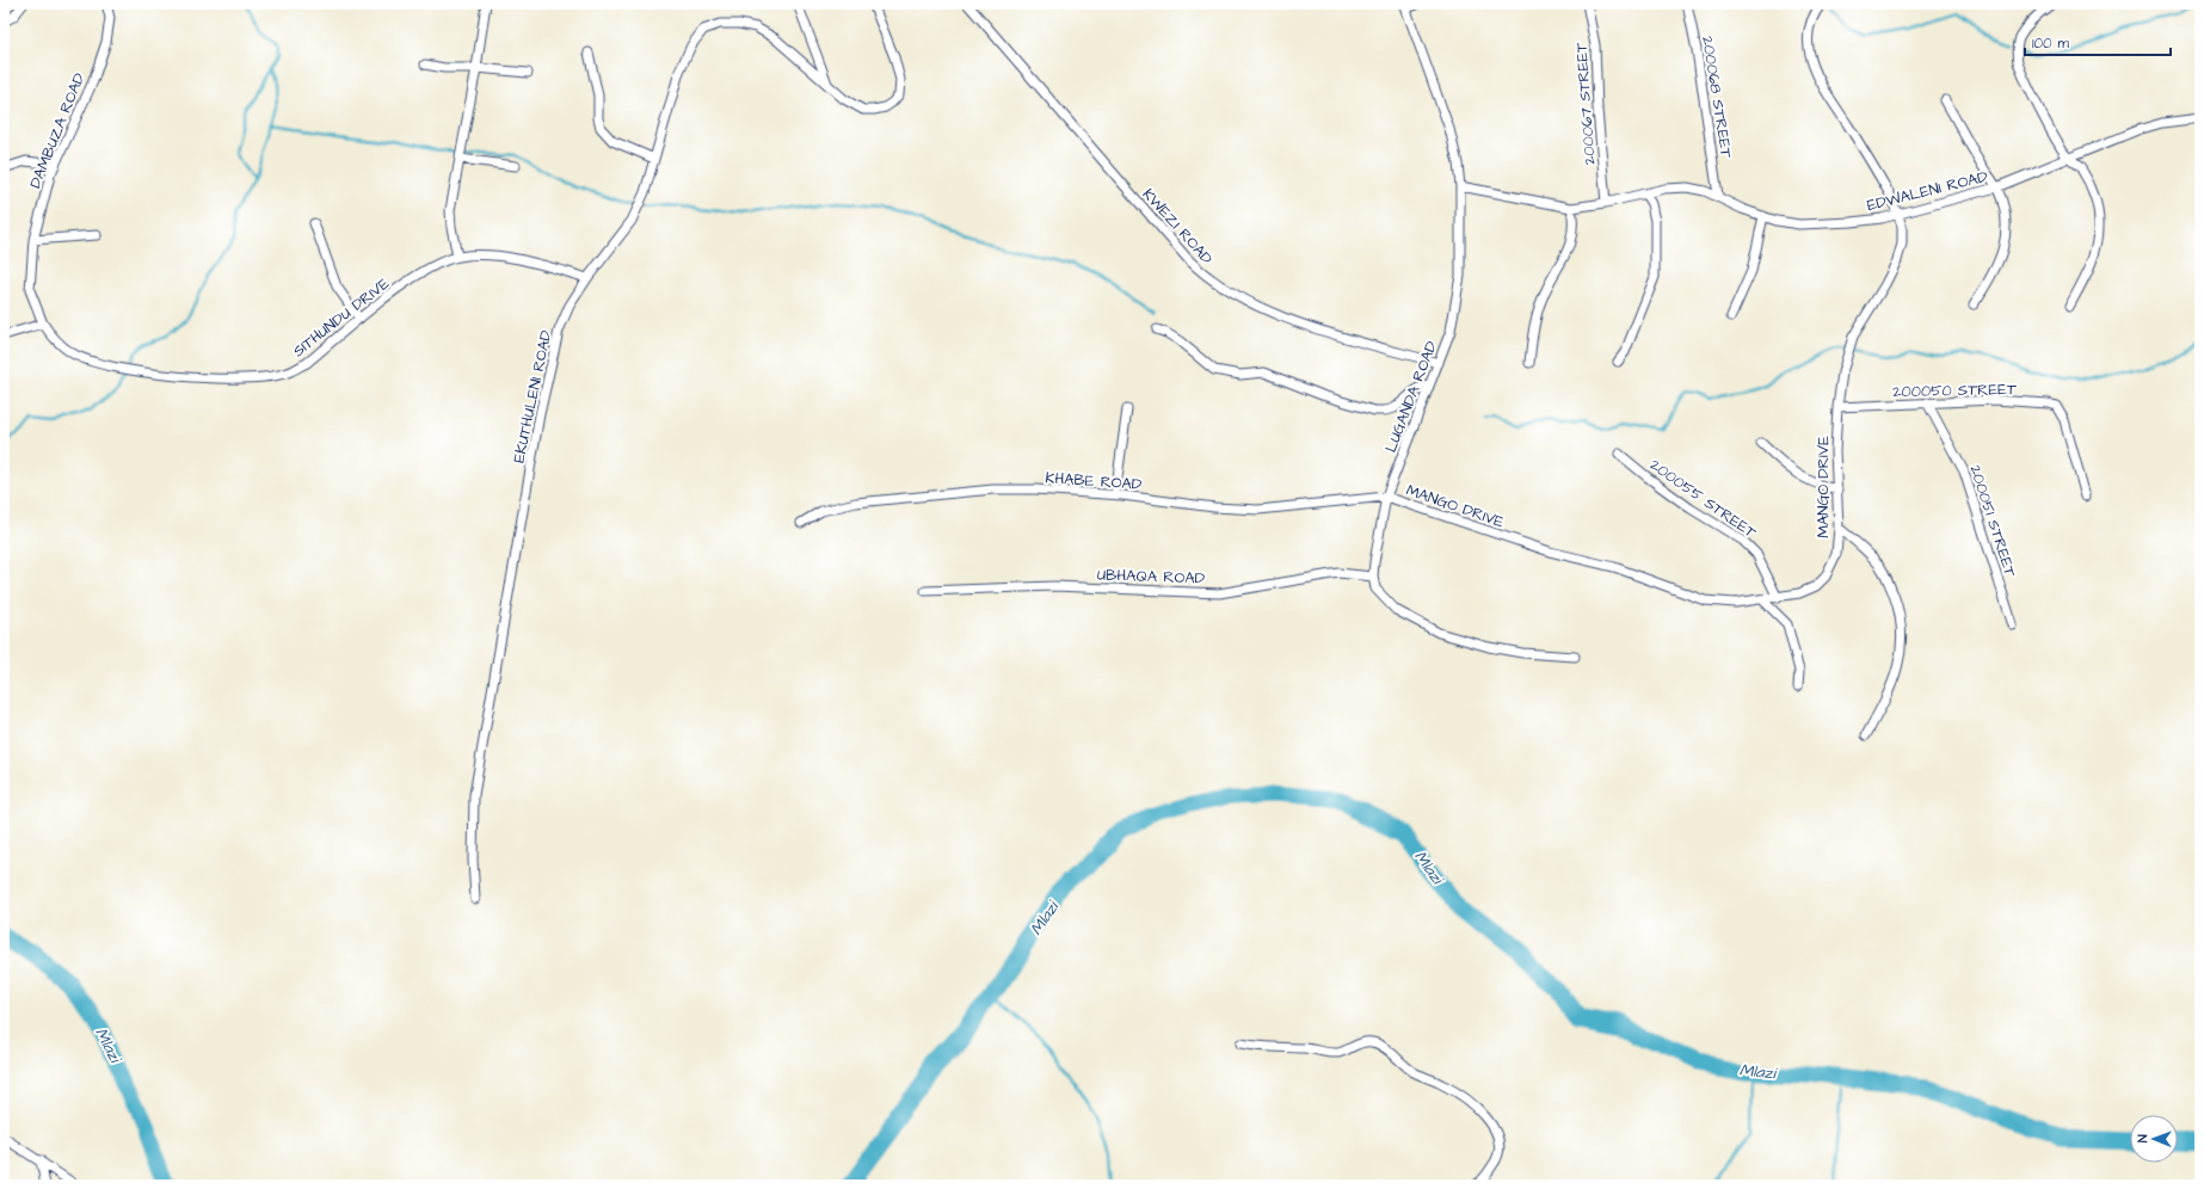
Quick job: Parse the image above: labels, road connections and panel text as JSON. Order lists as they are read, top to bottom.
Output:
{
  "streets": {
    "street": [
      "200068 STREET",
      "200067 STREET",
      "DAMBUZA ROAD",
      "EDWALENI ROAD",
      "KWEZI ROAD",
      "SITHUNDU DRIVE",
      "200050 STREET",
      "EKUTHULENI ROAD",
      "LUGANDA ROAD",
      "KHABE ROAD",
      "MANGO DRIVE",
      "200055 STREET",
      "200051 STREET",
      "UBHAQA ROAD"
    ]
  },
  "crossings": [
    ["200068 STREET", "EDWALENI ROAD"],
    ["200067 STREET", "EDWALENI ROAD"],
    ["DAMBUZA ROAD", "SITHUNDU DRIVE"],
    ["EDWALENI ROAD", "LUGANDA ROAD"],
    ["EDWALENI ROAD", "MANGO DRIVE"],
    ["KWEZI ROAD", "LUGANDA ROAD"],
    ["SITHUNDU DRIVE", "EKUTHULENI ROAD"],
    ["200050 STREET", "MANGO DRIVE"],
    ["200050 STREET", "200051 STREET"],
    ["LUGANDA ROAD", "KHABE ROAD"],
    ["LUGANDA ROAD", "MANGO DRIVE"],
    ["LUGANDA ROAD", "UBHAQA ROAD"],
    ["KHABE ROAD", "MANGO DRIVE"],
    ["MANGO DRIVE", "200055 STREET"]
  ],
  "water": ["Mlazi"],
  "scale_bar": "100 m",
  "north": "left"
}
